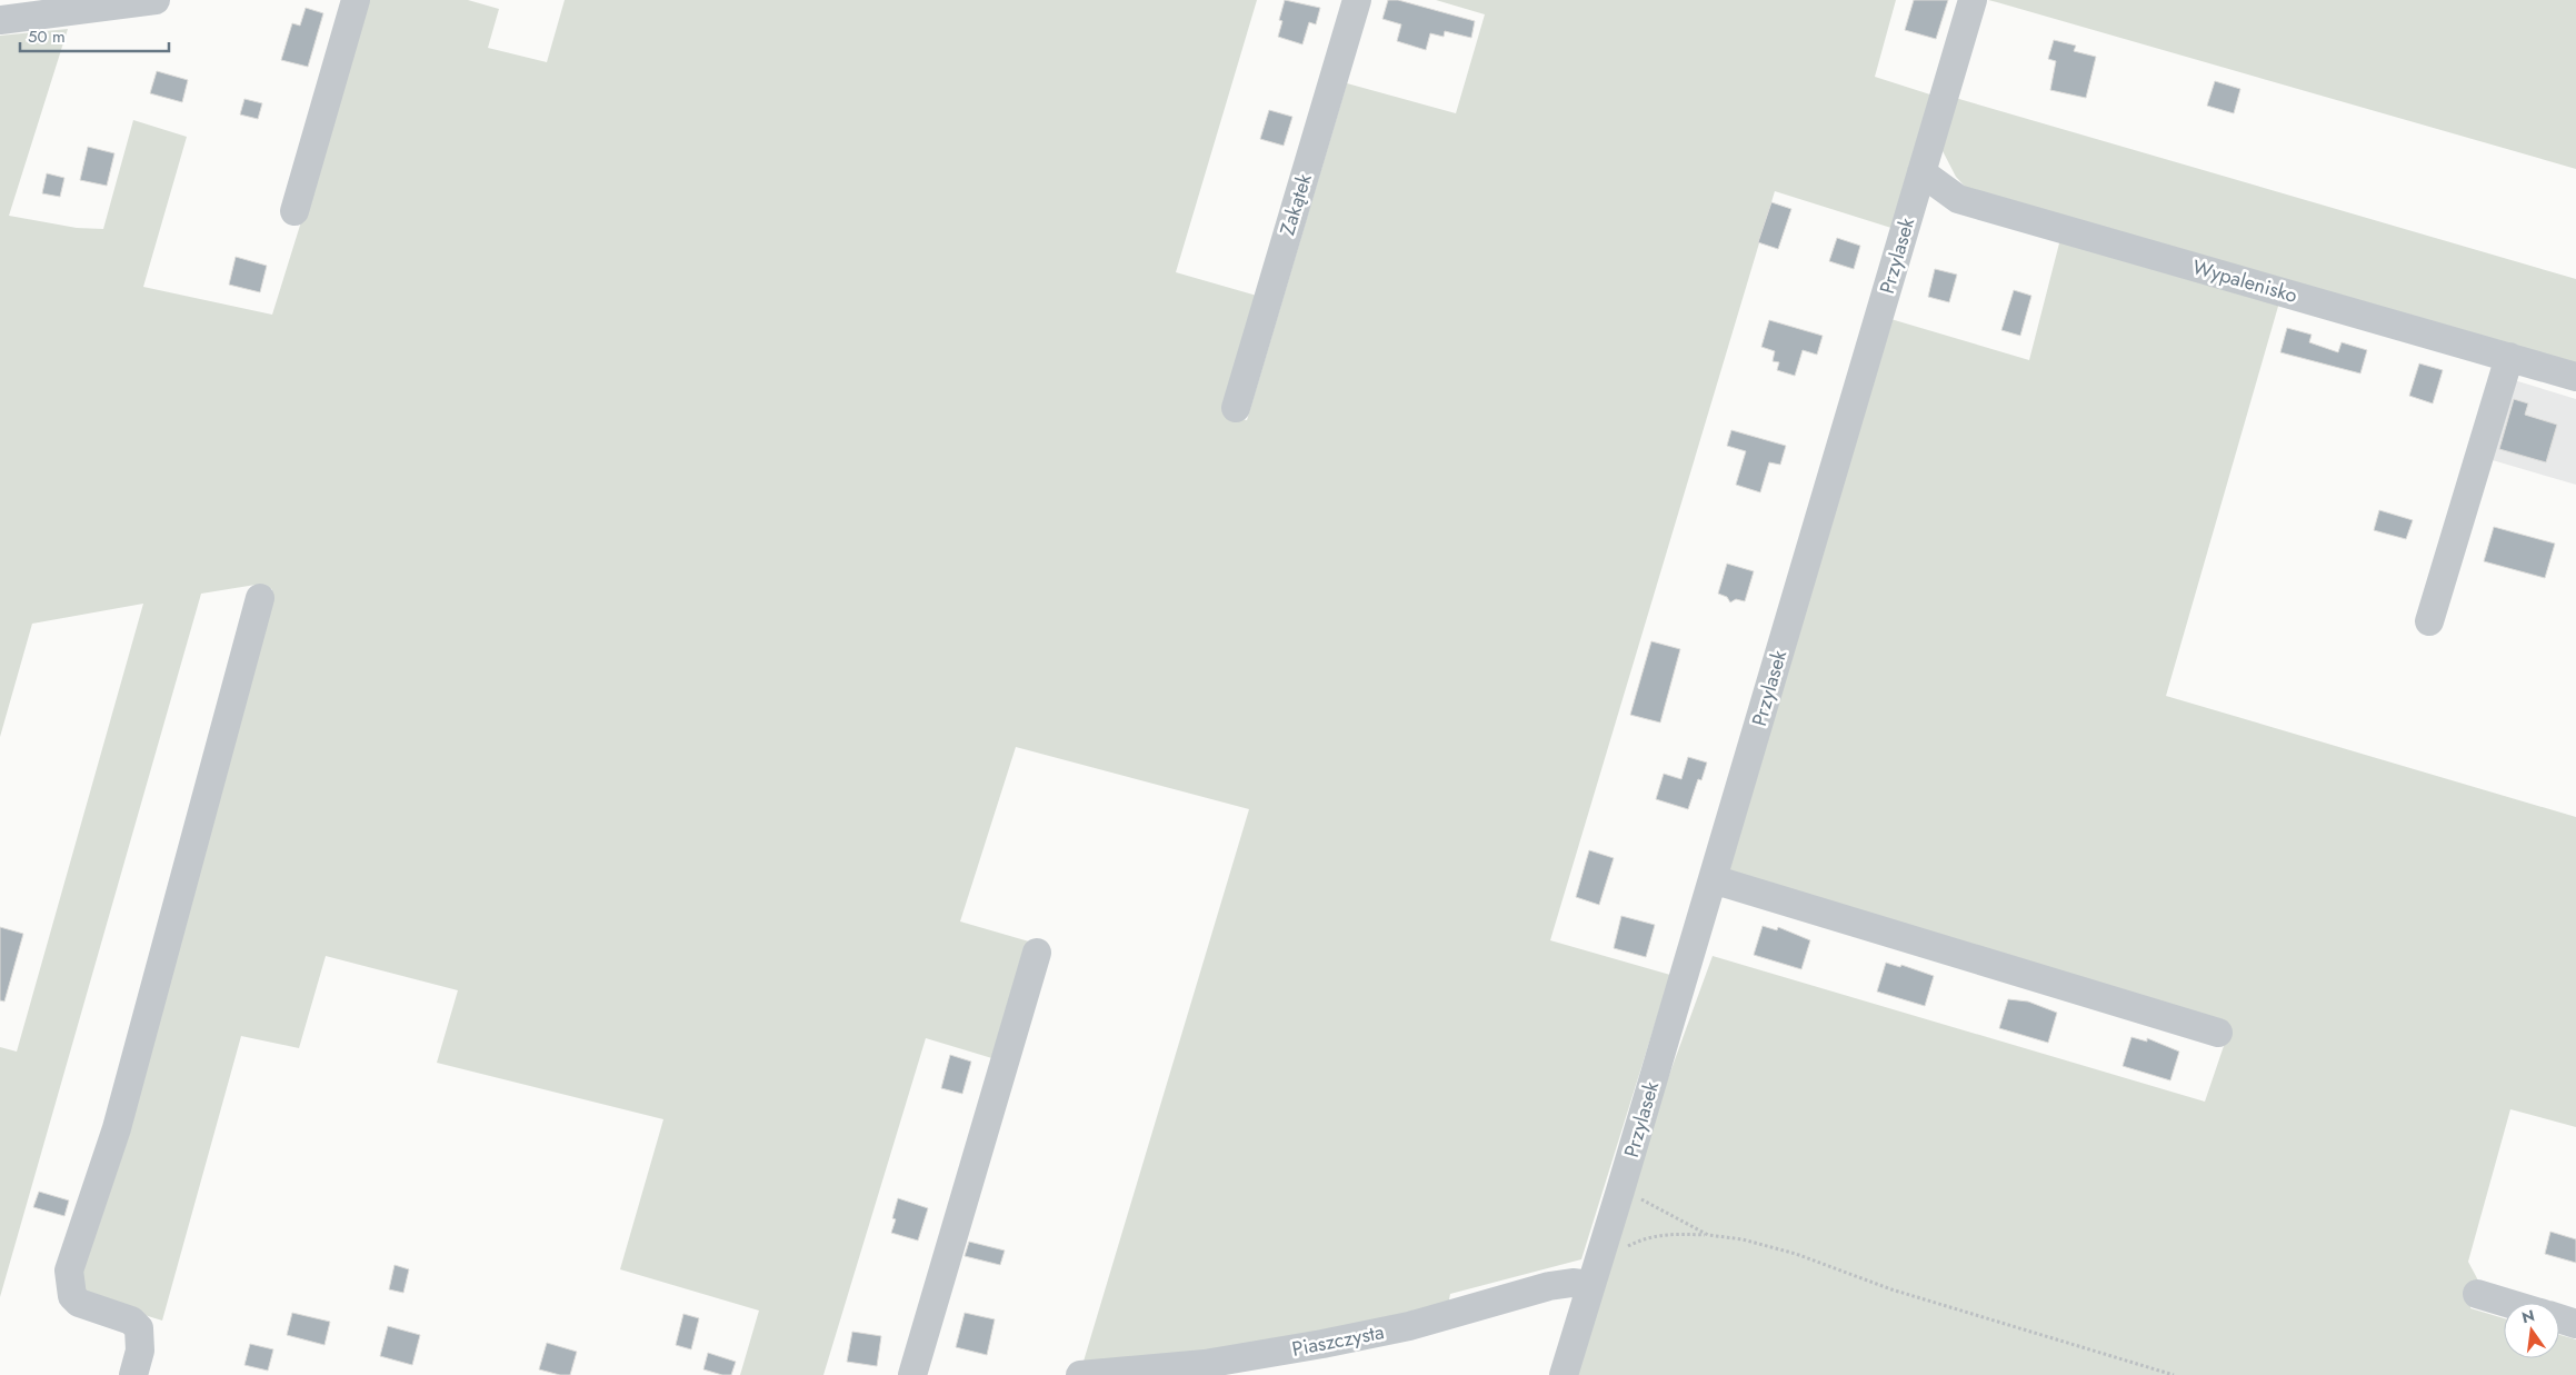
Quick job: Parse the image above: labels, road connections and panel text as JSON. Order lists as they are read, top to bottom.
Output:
{
  "streets": {
    "street": [
      "Zakątek",
      "Przylasek",
      "Wypalenisko",
      "Piaszczysta"
    ]
  },
  "crossings": [
    ["Przylasek", "Wypalenisko"],
    ["Przylasek", "Piaszczysta"]
  ],
  "scale_bar": "50 m",
  "north": "top"
}
